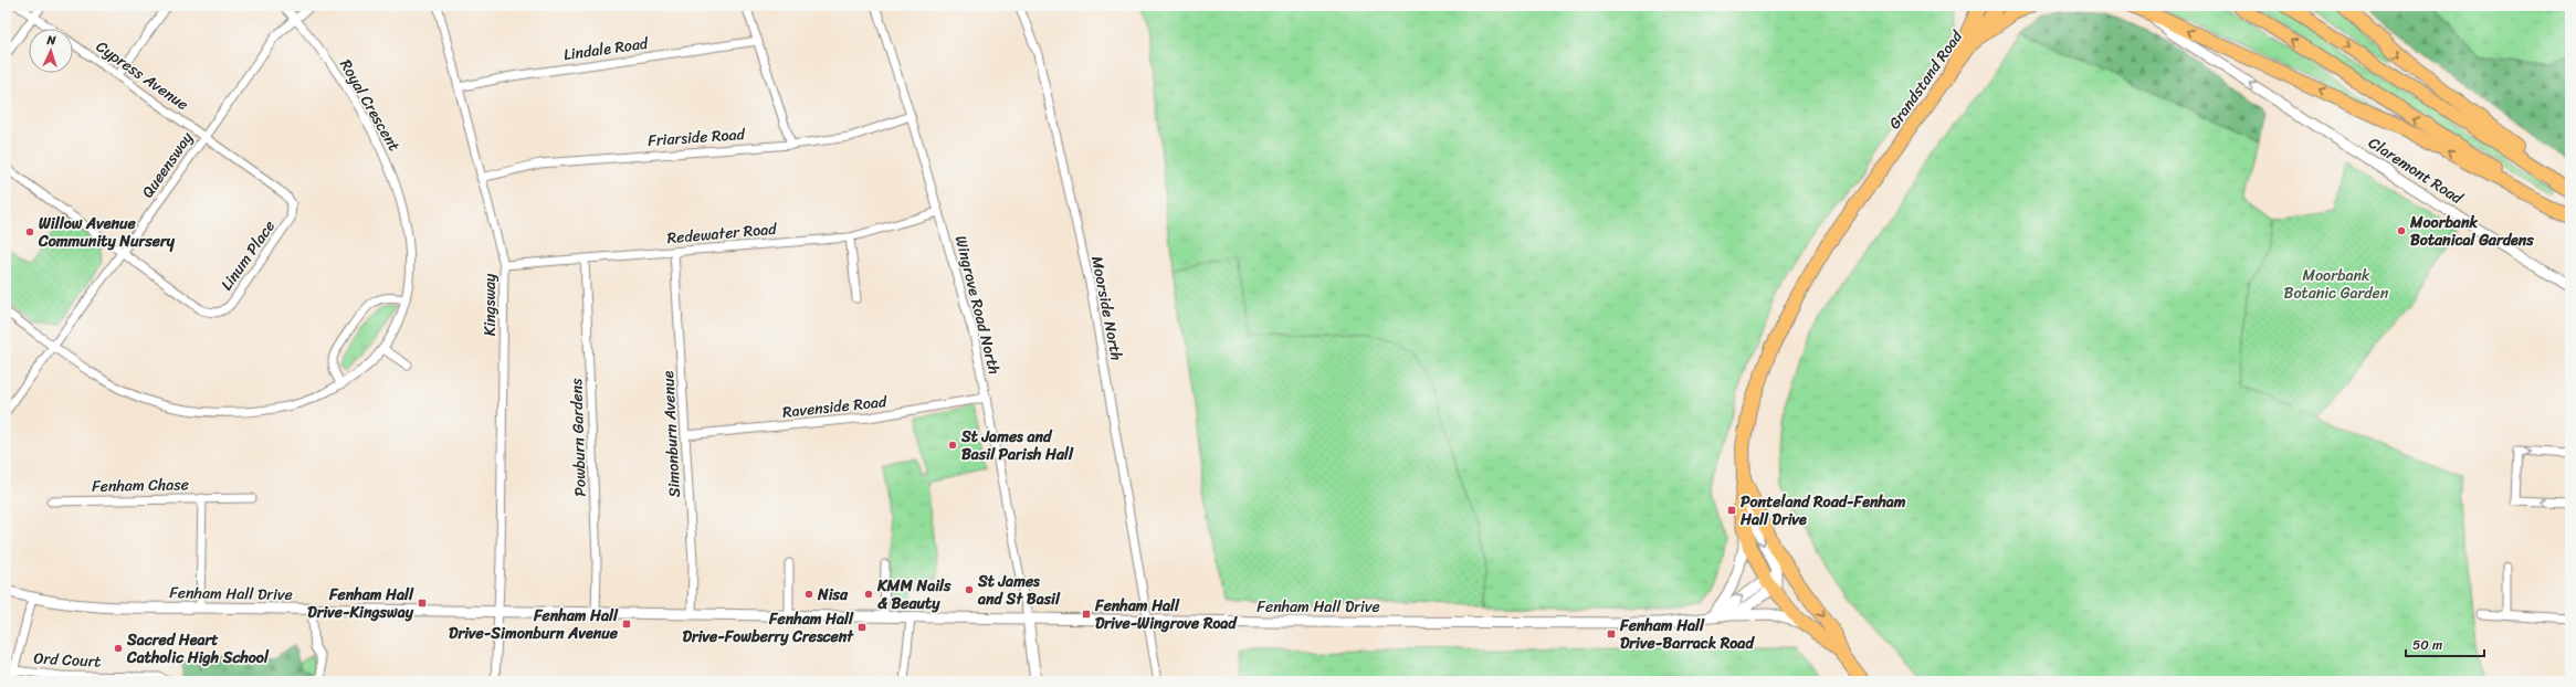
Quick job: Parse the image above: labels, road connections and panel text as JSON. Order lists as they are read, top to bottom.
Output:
{
  "streets": {
    "main road": ["Grandstand Road"],
    "street": [
      "Lindale Road",
      "Cypress Avenue",
      "Royal Crescent",
      "Friarside Road",
      "Queensway",
      "Claremont Road",
      "Redewater Road",
      "Linum Place",
      "Kingsway",
      "Wingrove Road North",
      "Moorside North",
      "Ravenside Road",
      "Simonburn Avenue",
      "Powburn Gardens",
      "Fenham Chase",
      "Fenham Hall Drive",
      "Ord Court"
    ]
  },
  "crossings": [
    ["Lindale Road", "Kingsway"],
    ["Cypress Avenue", "Queensway"],
    ["Cypress Avenue", "Linum Place"],
    ["Grandstand Road", "Fenham Hall Drive"],
    ["Royal Crescent", "Queensway"],
    ["Friarside Road", "Kingsway"],
    ["Friarside Road", "Wingrove Road North"],
    ["Queensway", "Linum Place"],
    ["Redewater Road", "Kingsway"],
    ["Redewater Road", "Wingrove Road North"],
    ["Redewater Road", "Simonburn Avenue"],
    ["Redewater Road", "Powburn Gardens"],
    ["Kingsway", "Fenham Hall Drive"],
    ["Wingrove Road North", "Ravenside Road"],
    ["Wingrove Road North", "Fenham Hall Drive"],
    ["Moorside North", "Fenham Hall Drive"],
    ["Ravenside Road", "Simonburn Avenue"],
    ["Simonburn Avenue", "Fenham Hall Drive"],
    ["Powburn Gardens", "Fenham Hall Drive"],
    ["Fenham Chase", "Fenham Hall Drive"]
  ],
  "one_way": ["Claremont Road"],
  "parks": ["Moorbank Botanic Garden"],
  "places": {
    "other": [
      "Moorbank Botanical Gardens",
      "Willow Avenue Community Nursery",
      "St James and Basil Parish Hall",
      "St James and St Basil",
      "Nisa",
      "KMM Nails & Beauty",
      "Sacred Heart Catholic High School"
    ],
    "transit": [
      "Ponteland Road-Fenham Hall Drive",
      "Fenham Hall Drive-Kingsway",
      "Fenham Hall Drive-Wingrove Road",
      "Fenham Hall Drive-Simonburn Avenue",
      "Fenham Hall Drive-Fowberry Crescent",
      "Fenham Hall Drive-Barrack Road"
    ]
  },
  "scale_bar": "50 m",
  "north": "top"
}
